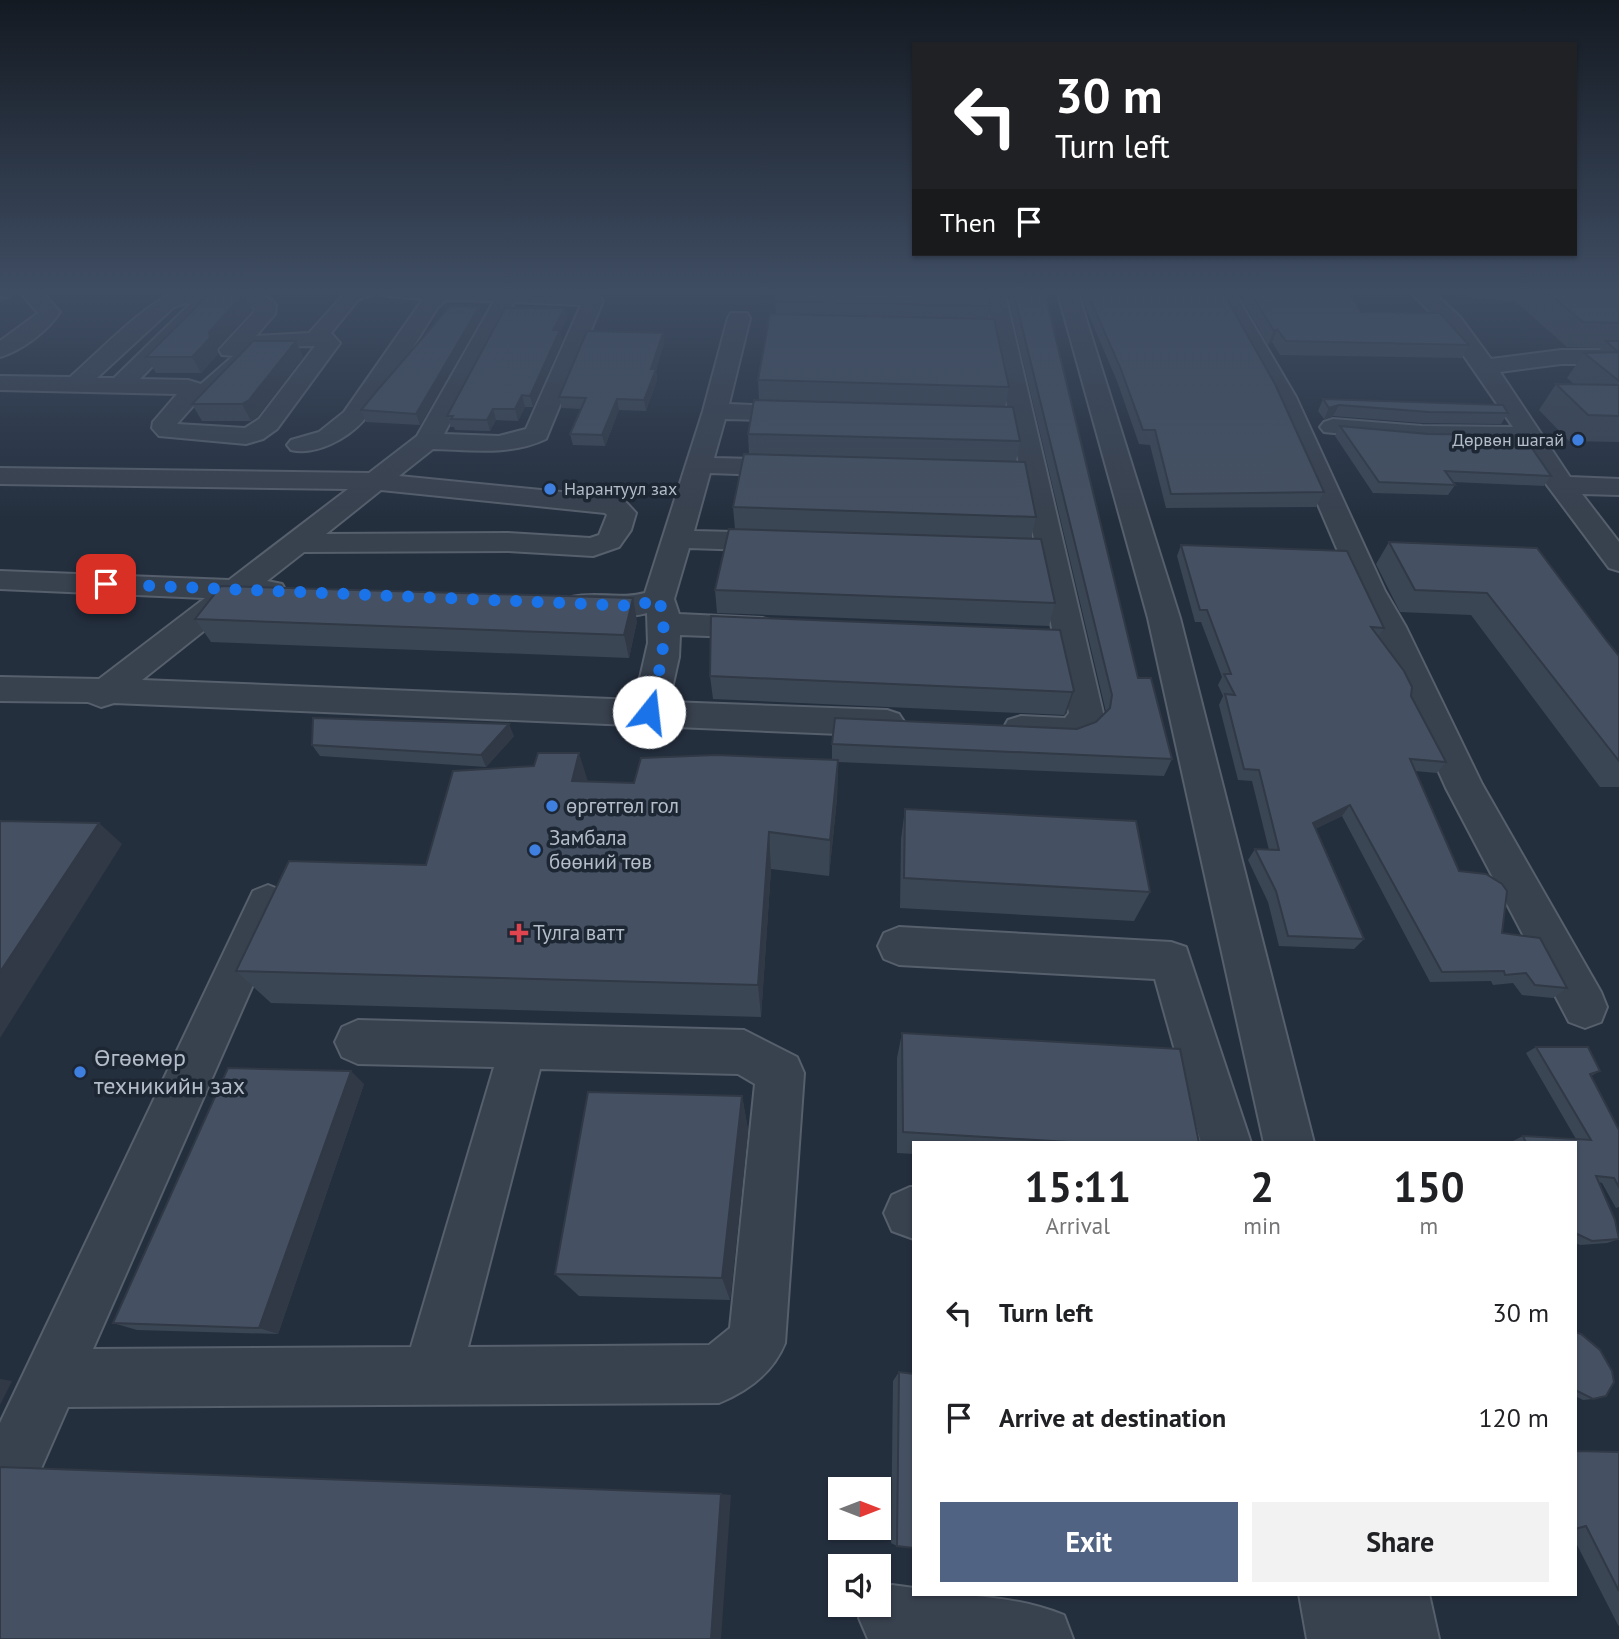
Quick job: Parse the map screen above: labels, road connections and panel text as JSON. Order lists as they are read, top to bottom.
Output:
{
  "places": {
    "other": [
      "Дөрвөн шагай",
      "Нарантуул зах",
      "өргөтгөл гол",
      "Замбала бөөний төв",
      "Өгөөмөр техникийн зах"
    ],
    "health": ["Тулга ватт"]
  },
  "north": "right",
  "page": {
    "turn": ["30 m", "Turn left"],
    "then": "Then",
    "eta": [
      "15:11",
      "Arrival",
      "2",
      "min",
      "150",
      "m"
    ],
    "list": [
      {
        "name": "Turn left",
        "value": "30 m"
      },
      {
        "name": "Arrive at destination",
        "value": "120 m"
      }
    ],
    "buttons": ["Exit", "Share"]
  }
}
